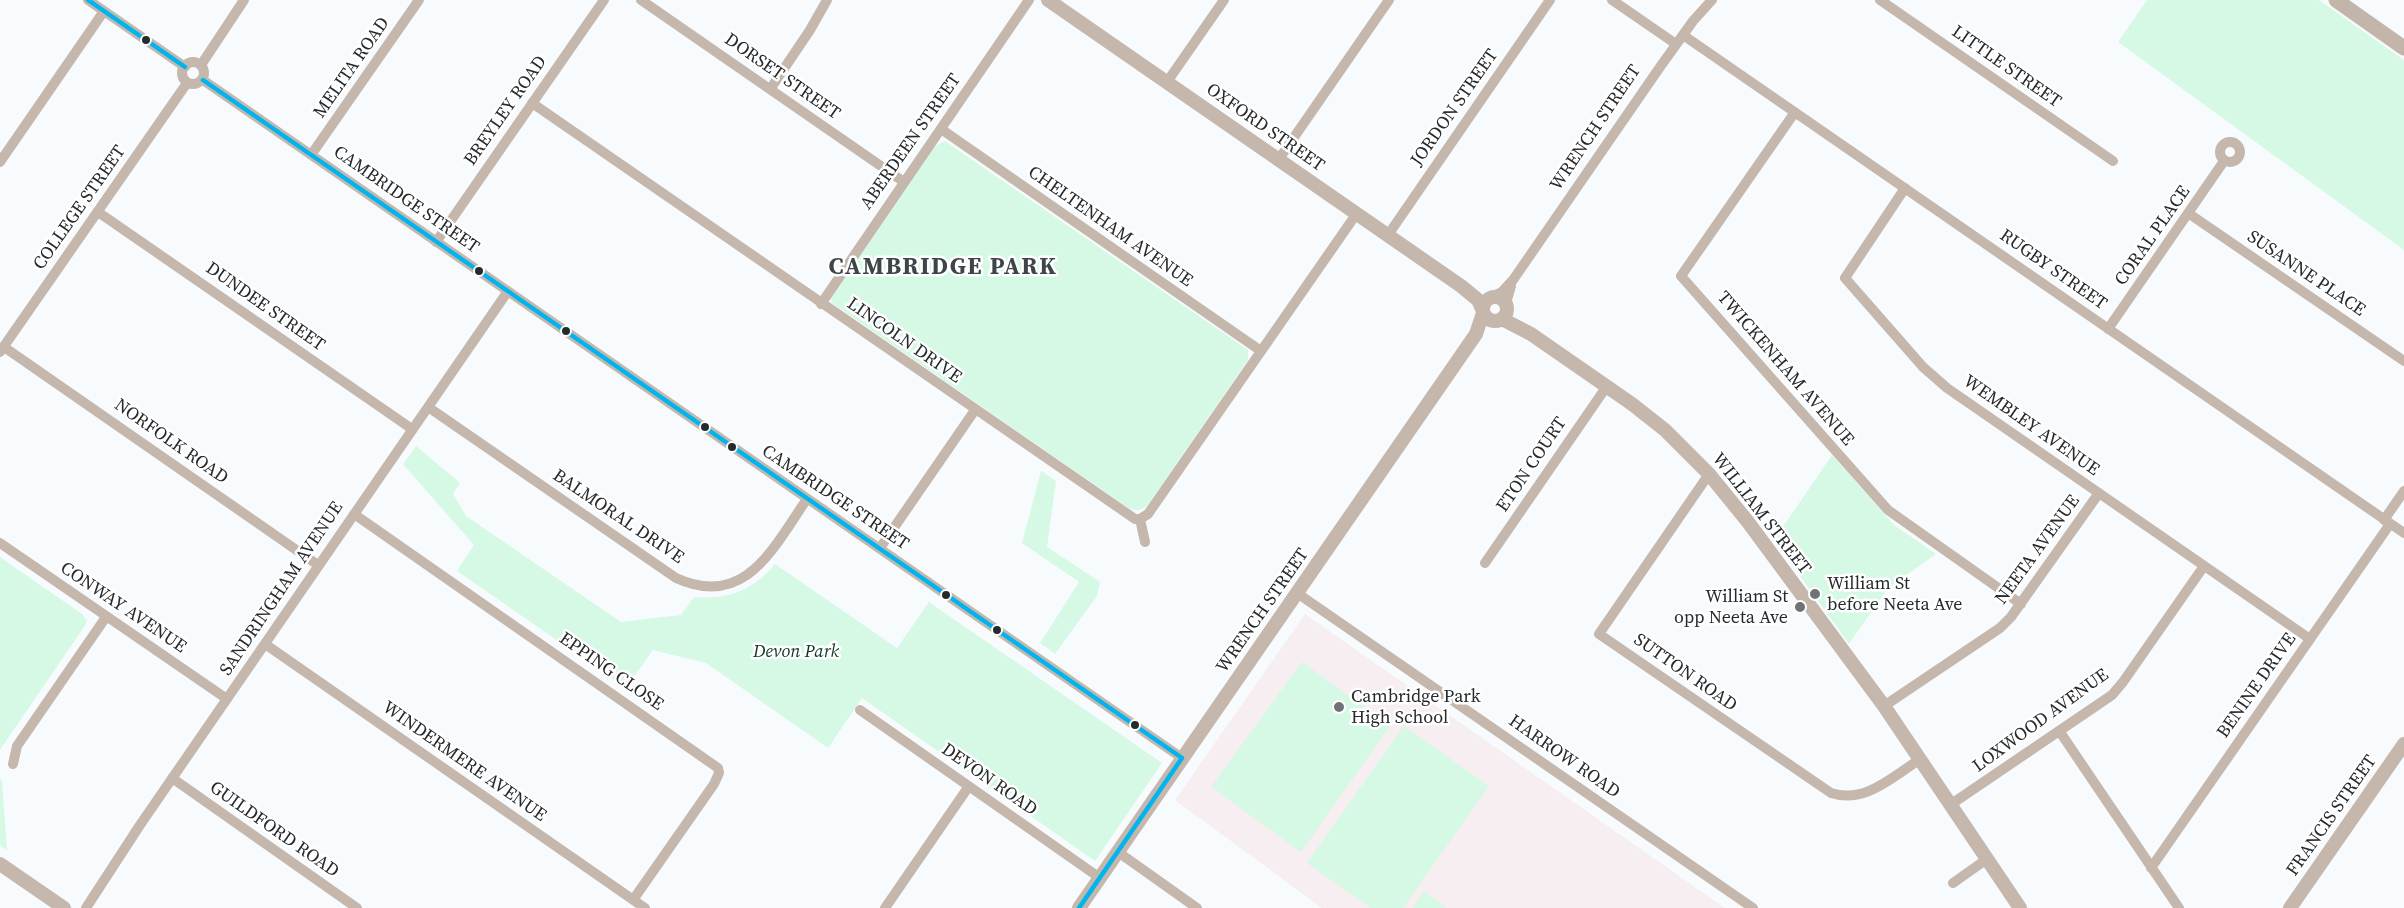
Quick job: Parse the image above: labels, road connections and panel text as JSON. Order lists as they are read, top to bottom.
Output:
{
  "streets": {
    "street": [
      "LITTLE STREET",
      "MELITA ROAD",
      "DORSET STREET",
      "JORDON STREET",
      "BREYLEY ROAD",
      "OXFORD STREET",
      "WRENCH STREET",
      "ABERDEEN STREET",
      "CAMBRIDGE STREET",
      "COLLEGE STREET",
      "CHELTENHAM AVENUE",
      "CORAL PLACE",
      "RUGBY STREET",
      "SUSANNE PLACE",
      "DUNDEE STREET",
      "LINCOLN DRIVE",
      "TWICKENHAM AVENUE",
      "WEMBLEY AVENUE",
      "NORFOLK ROAD",
      "ETON COURT",
      "WILLIAM STREET",
      "BALMORAL DRIVE",
      "NEETA AVENUE",
      "SANDRINGHAM AVENUE",
      "CONWAY AVENUE",
      "EPPING CLOSE",
      "SUTTON ROAD",
      "BENINE DRIVE",
      "LOXWOOD AVENUE",
      "HARROW ROAD",
      "WINDERMERE AVENUE",
      "DEVON ROAD",
      "FRANCIS STREET",
      "GUILDFORD ROAD"
    ]
  },
  "crossings": [
    ["MELITA ROAD", "CAMBRIDGE STREET"],
    ["DORSET STREET", "ABERDEEN STREET"],
    ["JORDON STREET", "OXFORD STREET"],
    ["BREYLEY ROAD", "CAMBRIDGE STREET"],
    ["BREYLEY ROAD", "LINCOLN DRIVE"],
    ["OXFORD STREET", "WRENCH STREET"],
    ["OXFORD STREET", "WILLIAM STREET"],
    ["WRENCH STREET", "CAMBRIDGE STREET"],
    ["WRENCH STREET", "RUGBY STREET"],
    ["WRENCH STREET", "WILLIAM STREET"],
    ["WRENCH STREET", "HARROW ROAD"],
    ["WRENCH STREET", "DEVON ROAD"],
    ["ABERDEEN STREET", "CHELTENHAM AVENUE"],
    ["ABERDEEN STREET", "LINCOLN DRIVE"],
    ["CAMBRIDGE STREET", "COLLEGE STREET"],
    ["CAMBRIDGE STREET", "BALMORAL DRIVE"],
    ["CAMBRIDGE STREET", "SANDRINGHAM AVENUE"],
    ["COLLEGE STREET", "DUNDEE STREET"],
    ["COLLEGE STREET", "NORFOLK ROAD"],
    ["CORAL PLACE", "RUGBY STREET"],
    ["CORAL PLACE", "SUSANNE PLACE"],
    ["RUGBY STREET", "TWICKENHAM AVENUE"],
    ["RUGBY STREET", "WEMBLEY AVENUE"],
    ["RUGBY STREET", "BENINE DRIVE"],
    ["DUNDEE STREET", "SANDRINGHAM AVENUE"],
    ["TWICKENHAM AVENUE", "NEETA AVENUE"],
    ["WEMBLEY AVENUE", "NEETA AVENUE"],
    ["WEMBLEY AVENUE", "BENINE DRIVE"],
    ["WEMBLEY AVENUE", "LOXWOOD AVENUE"],
    ["NORFOLK ROAD", "SANDRINGHAM AVENUE"],
    ["ETON COURT", "WILLIAM STREET"],
    ["WILLIAM STREET", "NEETA AVENUE"],
    ["WILLIAM STREET", "SUTTON ROAD"],
    ["WILLIAM STREET", "LOXWOOD AVENUE"],
    ["BALMORAL DRIVE", "SANDRINGHAM AVENUE"],
    ["SANDRINGHAM AVENUE", "CONWAY AVENUE"],
    ["SANDRINGHAM AVENUE", "EPPING CLOSE"],
    ["SANDRINGHAM AVENUE", "WINDERMERE AVENUE"],
    ["SANDRINGHAM AVENUE", "GUILDFORD ROAD"],
    ["EPPING CLOSE", "WINDERMERE AVENUE"]
  ],
  "districts": ["CAMBRIDGE PARK"],
  "parks": ["Devon Park"],
  "places": ["William St before Neeta Ave", "William St opp Neeta Ave", "Cambridge Park High School"]
}
